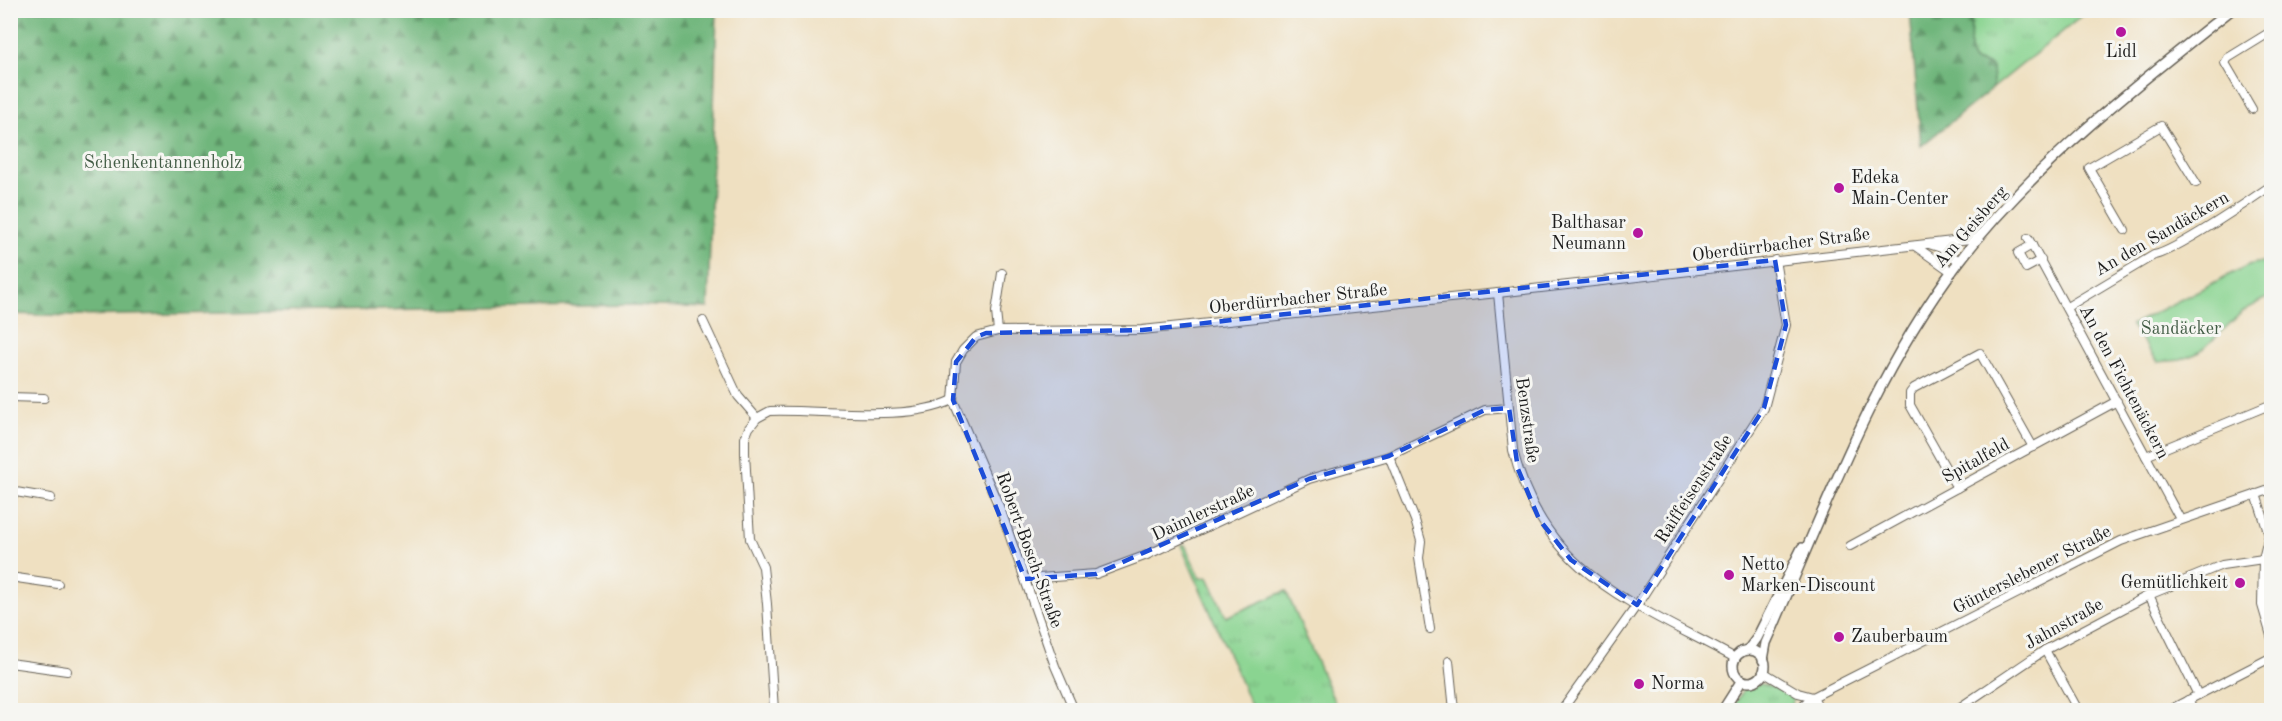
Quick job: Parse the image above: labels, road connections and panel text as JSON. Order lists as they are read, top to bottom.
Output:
{
  "streets": {
    "street": [
      "Am Geisberg",
      "An den Sandäckern",
      "Oberdürrbacher Straße",
      "An den Fichtenäckern",
      "Benzstraße",
      "Spitalfeld",
      "Raiffeisenstraße",
      "Daimlerstraße",
      "Robert-Bosch-Straße",
      "Günterslebener Straße",
      "Jahnstraße"
    ]
  },
  "crossings": [
    ["Am Geisberg", "Oberdürrbacher Straße"],
    ["Am Geisberg", "Benzstraße"],
    ["An den Sandäckern", "An den Fichtenäckern"],
    ["Oberdürrbacher Straße", "Benzstraße"],
    ["Oberdürrbacher Straße", "Raiffeisenstraße"],
    ["Oberdürrbacher Straße", "Robert-Bosch-Straße"],
    ["An den Fichtenäckern", "Spitalfeld"],
    ["An den Fichtenäckern", "Günterslebener Straße"],
    ["Benzstraße", "Raiffeisenstraße"],
    ["Benzstraße", "Daimlerstraße"],
    ["Daimlerstraße", "Robert-Bosch-Straße"]
  ],
  "parks": ["Schenkentannenholz", "Sandäcker"],
  "places": [
    "Lidl",
    "Edeka Main-Center",
    "Balthasar Neumann",
    "Netto Marken-Discount",
    "Gemütlichkeit",
    "Zauberbaum",
    "Norma"
  ]
}
